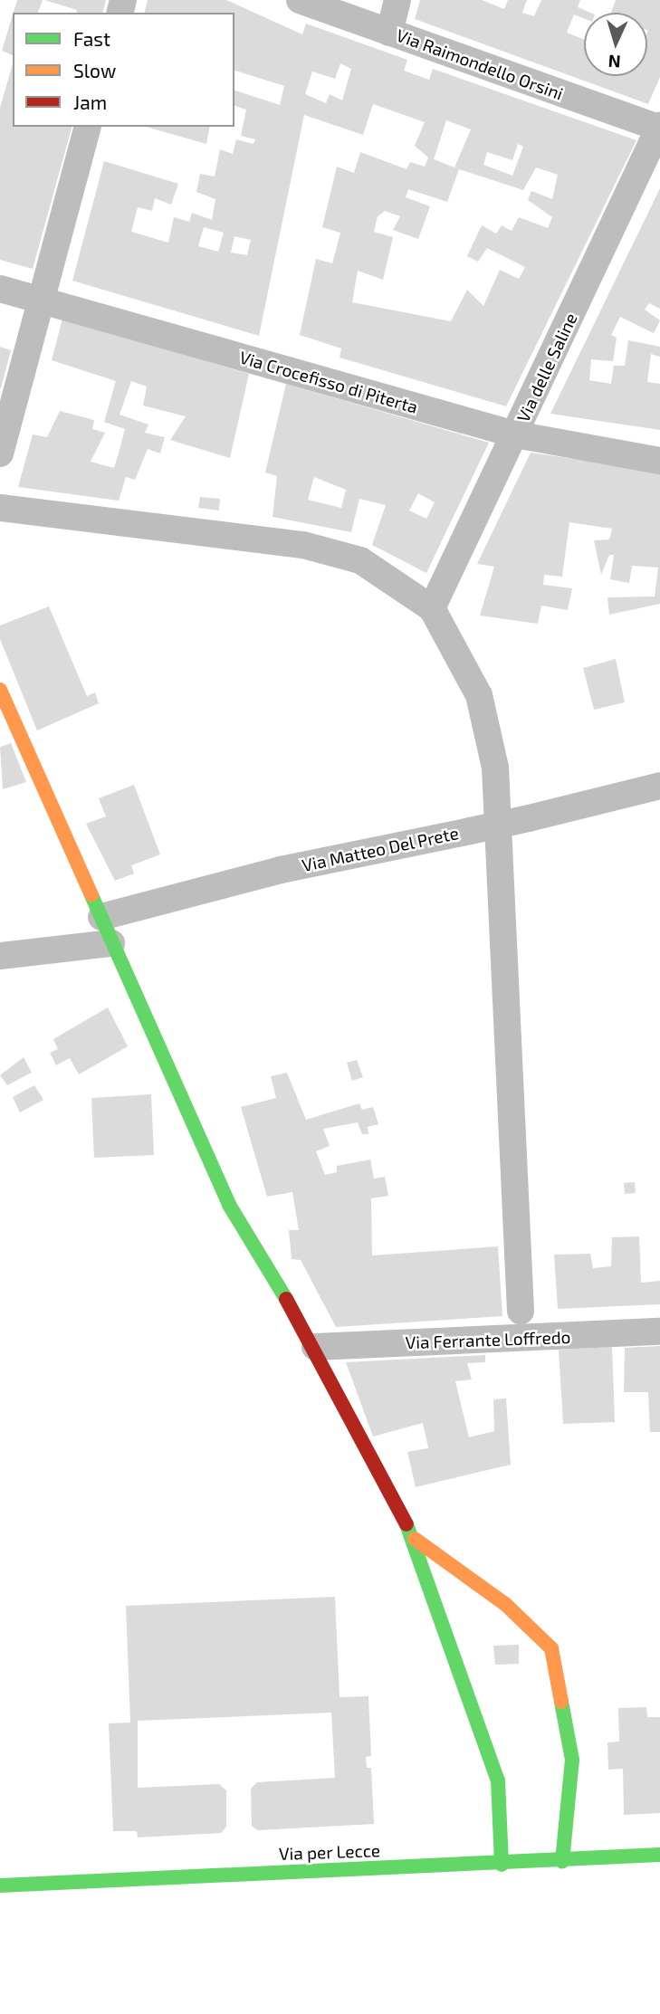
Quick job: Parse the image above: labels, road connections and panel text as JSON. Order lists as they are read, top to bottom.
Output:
{
  "streets": {
    "street": [
      "Via Raimondello Orsini",
      "Via delle Saline",
      "Via Crocefisso di Piterta",
      "Via Matteo Del Prete",
      "Via Ferrante Loffredo",
      "Via per Lecce"
    ]
  },
  "crossings": [
    ["Via Raimondello Orsini", "Via delle Saline"],
    ["Via delle Saline", "Via Crocefisso di Piterta"]
  ],
  "legend": ["Fast", "Slow", "Jam"],
  "north": "bottom"
}
